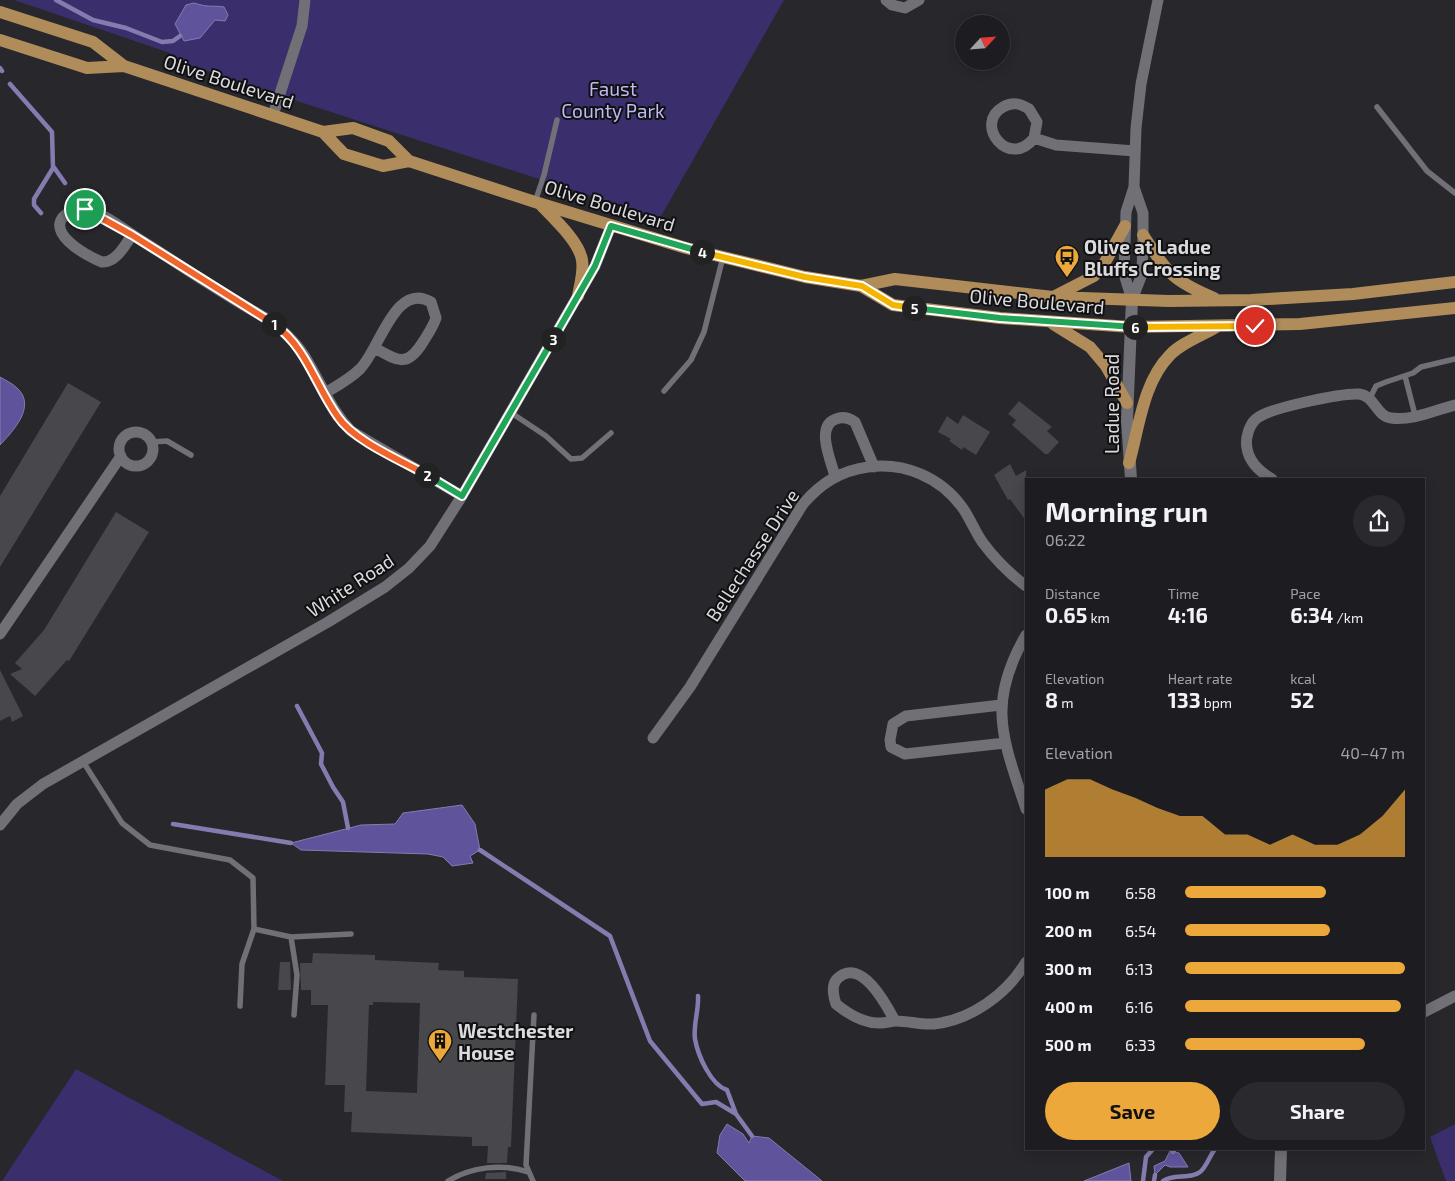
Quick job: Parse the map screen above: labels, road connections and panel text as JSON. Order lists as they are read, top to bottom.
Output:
{
  "streets": {
    "main road": ["Olive Boulevard", "Ladue Road"],
    "street": ["Bellechasse Drive", "White Road"]
  },
  "crossings": [
    ["Olive Boulevard", "Ladue Road"],
    ["Olive Boulevard", "White Road"]
  ],
  "parks": ["Faust County Park"],
  "places": {
    "bus stop": ["Olive at Ladue Bluffs Crossing"],
    "building": ["Westchester House"]
  },
  "north": "top right",
  "page": {
    "pins": [
      "4",
      "5",
      "1",
      "6",
      "3",
      "2"
    ],
    "heading": ["Morning run", "06:22"],
    "stats": [
      ["Distance", "0.65 km"],
      ["Time", "4:16"],
      ["Pace", "6:34 /km"],
      ["Elevation", "8 m"],
      ["Heart rate", "133 bpm"],
      ["kcal", "52"]
    ],
    "chart": ["Elevation", "40–47 m"],
    "list": [
      {
        "name": "100 m",
        "note": "6:58"
      },
      {
        "name": "200 m",
        "note": "6:54"
      },
      {
        "name": "300 m",
        "note": "6:13"
      },
      {
        "name": "400 m",
        "note": "6:16"
      },
      {
        "name": "500 m",
        "note": "6:33"
      }
    ],
    "buttons": ["Save", "Share"]
  }
}
